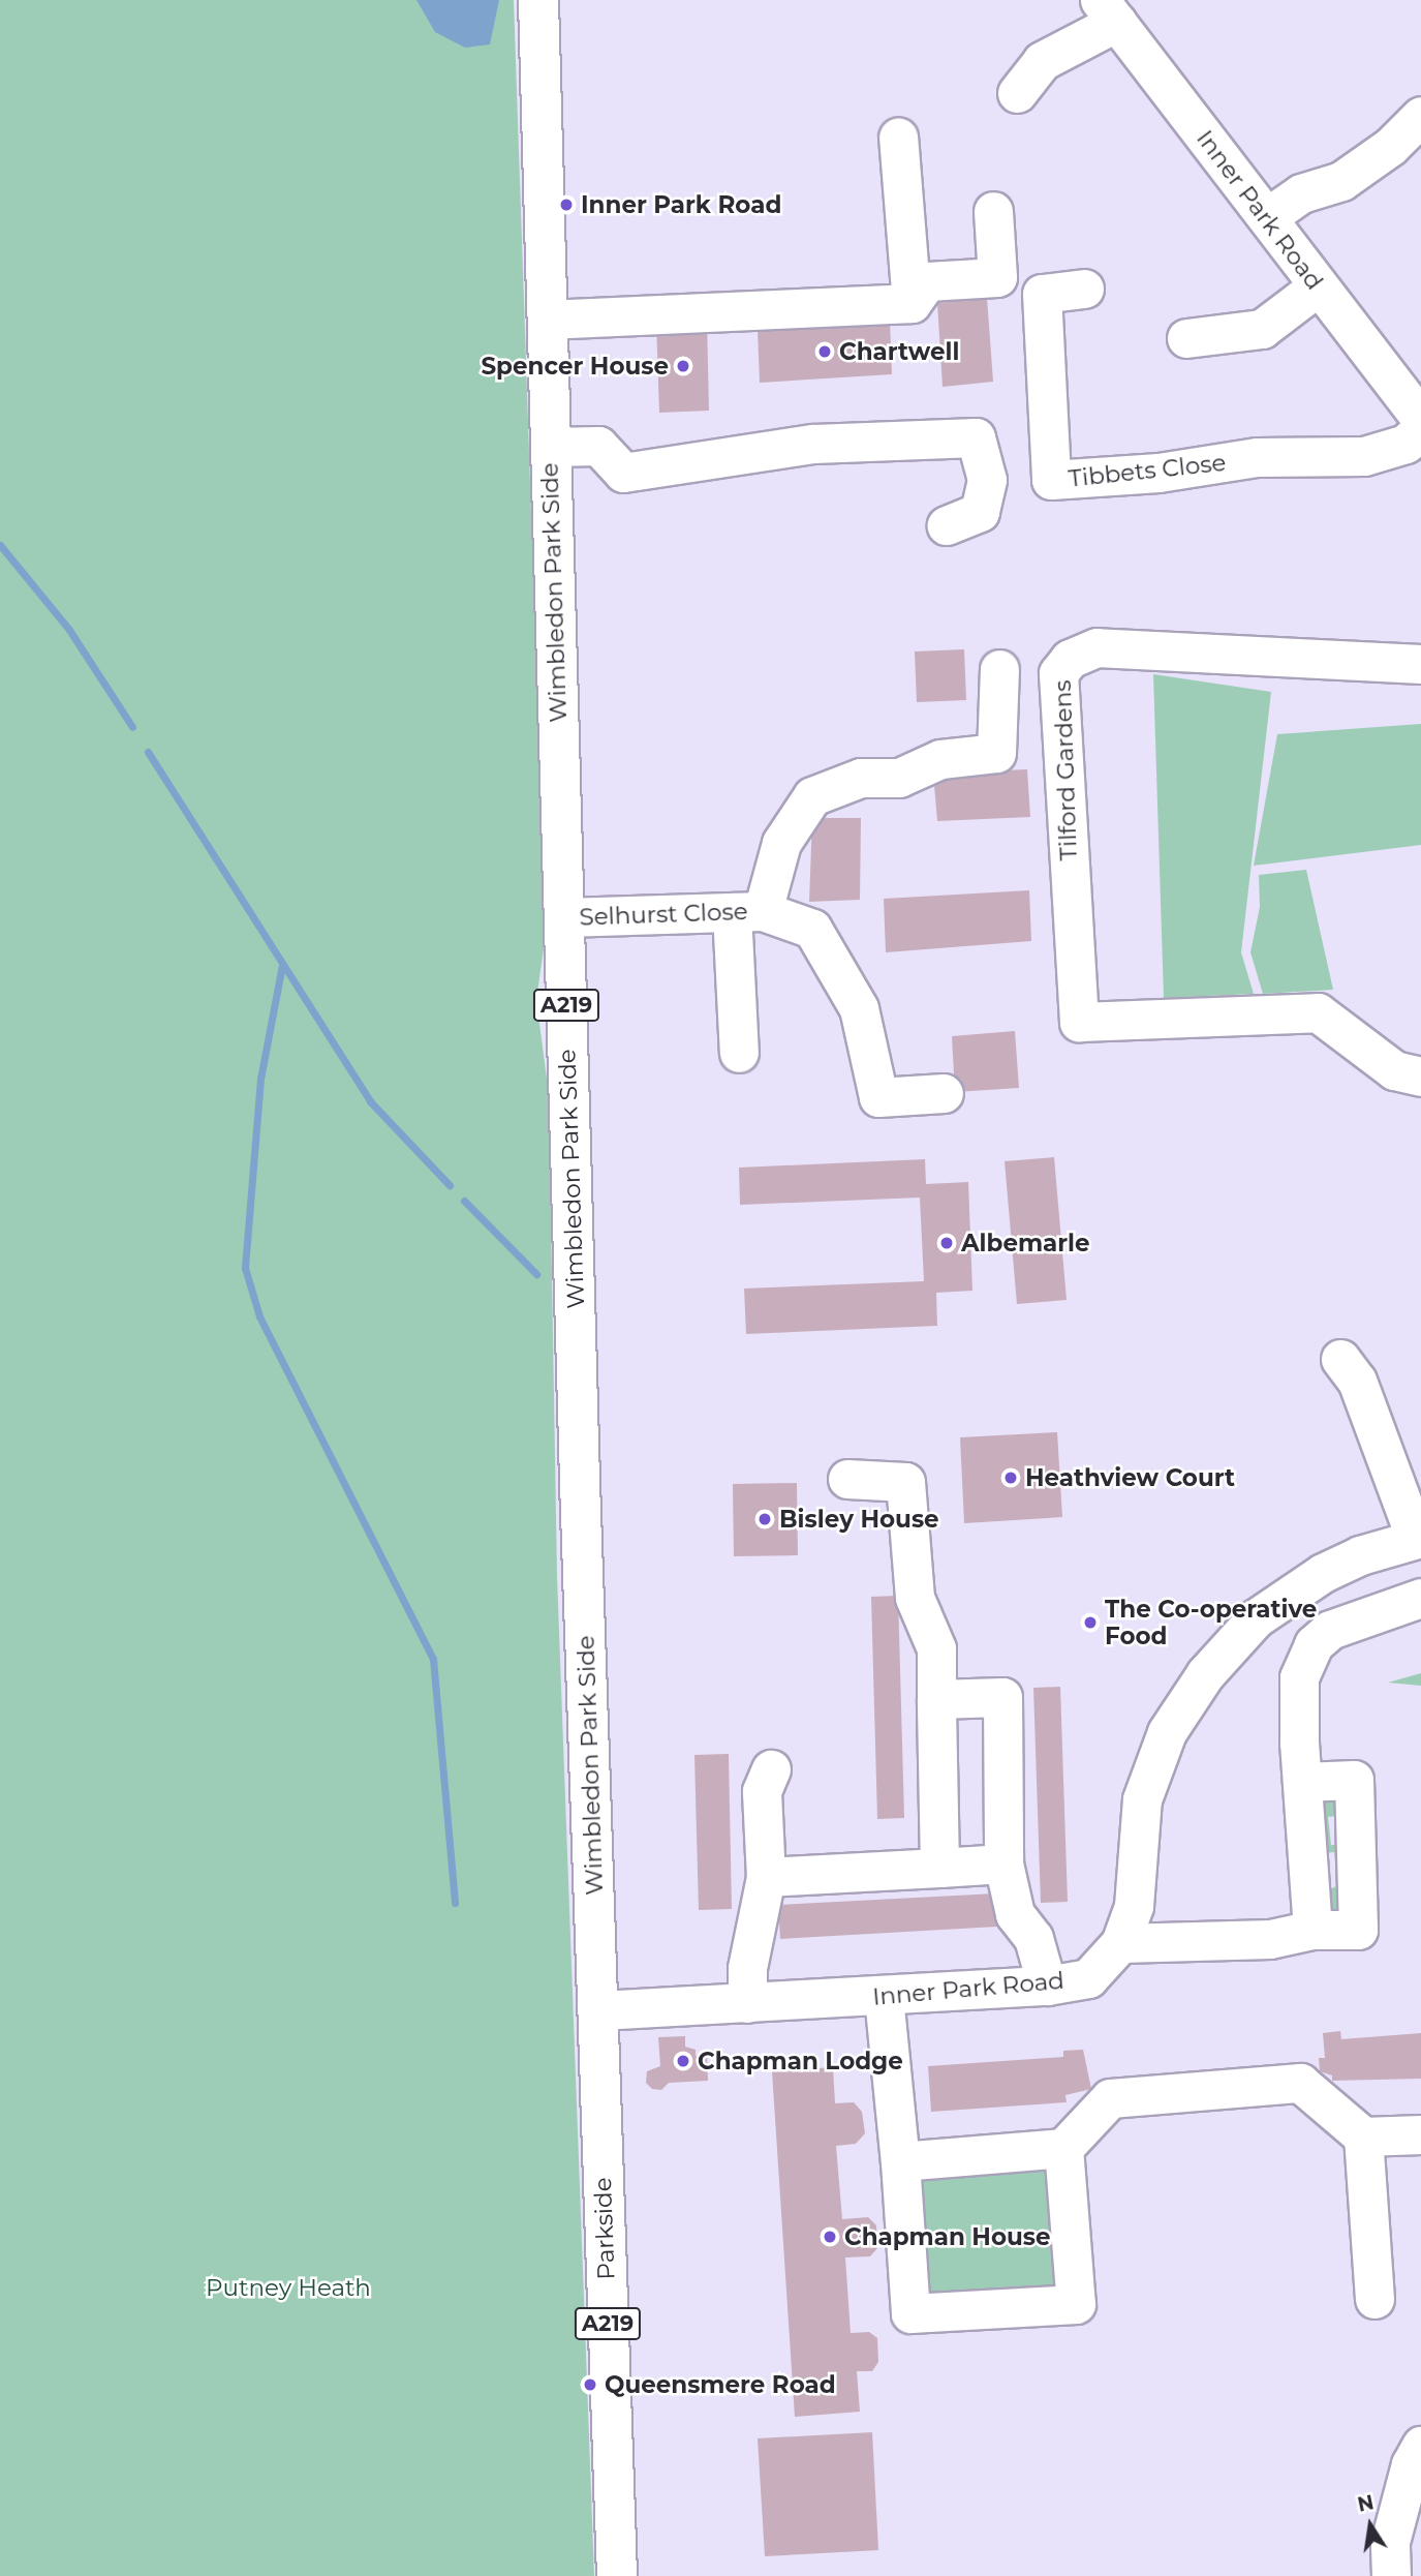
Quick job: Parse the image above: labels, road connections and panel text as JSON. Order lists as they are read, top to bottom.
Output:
{
  "streets": {
    "main road": ["Wimbledon Park Side", "A219", "Parkside"],
    "street": [
      "Inner Park Road",
      "Tibbets Close",
      "Tilford Gardens",
      "Selhurst Close"
    ]
  },
  "crossings": [
    ["Inner Park Road", "Wimbledon Park Side"],
    ["Inner Park Road", "Parkside"],
    ["Wimbledon Park Side", "Selhurst Close"],
    ["Wimbledon Park Side", "Parkside"]
  ],
  "parks": ["Putney Heath"],
  "places": [
    "Inner Park Road",
    "Chartwell",
    "Spencer House",
    "Albemarle",
    "Heathview Court",
    "Bisley House",
    "The Co-operative Food",
    "Chapman Lodge",
    "Chapman House",
    "Queensmere Road"
  ],
  "north": "top"
}
